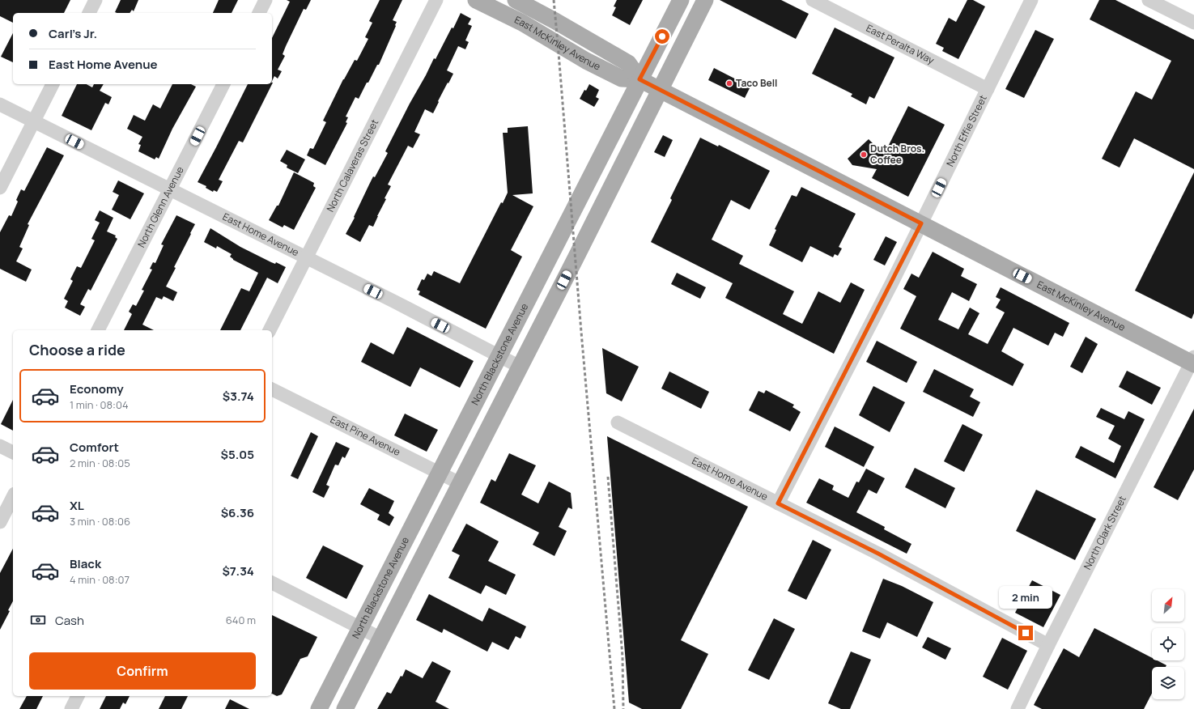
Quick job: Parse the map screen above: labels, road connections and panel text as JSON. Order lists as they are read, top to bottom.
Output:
{
  "streets": {
    "main road": ["East McKinley Avenue", "North Blackstone Avenue"],
    "street": [
      "East Peralta Way",
      "North Effie Street",
      "North Calaveras Street",
      "North Glenn Avenue",
      "East Home Avenue",
      "East Pine Avenue",
      "North Clark Street"
    ]
  },
  "crossings": [
    ["East McKinley Avenue", "North Effie Street"],
    ["East McKinley Avenue", "North Blackstone Avenue"],
    ["East McKinley Avenue", "North Clark Street"],
    ["East Peralta Way", "North Effie Street"],
    ["North Effie Street", "East Home Avenue"],
    ["North Calaveras Street", "East Home Avenue"],
    ["North Glenn Avenue", "East Home Avenue"],
    ["East Home Avenue", "North Blackstone Avenue"],
    ["East Home Avenue", "North Clark Street"],
    ["North Blackstone Avenue", "East Pine Avenue"]
  ],
  "places": ["Taco Bell", "Dutch Bros. Coffee"],
  "north": "top right",
  "page": {
    "banner": ["Carl's Jr.", "East Home Avenue"],
    "heading": "Choose a ride",
    "list": [
      {
        "name": "Economy",
        "note": "1 min · 08:04",
        "value": "$3.74"
      },
      {
        "name": "Comfort",
        "note": "2 min · 08:05",
        "value": "$5.05"
      },
      {
        "name": "XL",
        "note": "3 min · 08:06",
        "value": "$6.36"
      },
      {
        "name": "Black",
        "note": "4 min · 08:07",
        "value": "$7.34"
      }
    ],
    "bubble": "2 min",
    "pay": ["Cash", "640 m"],
    "buttons": "Confirm"
  }
}
